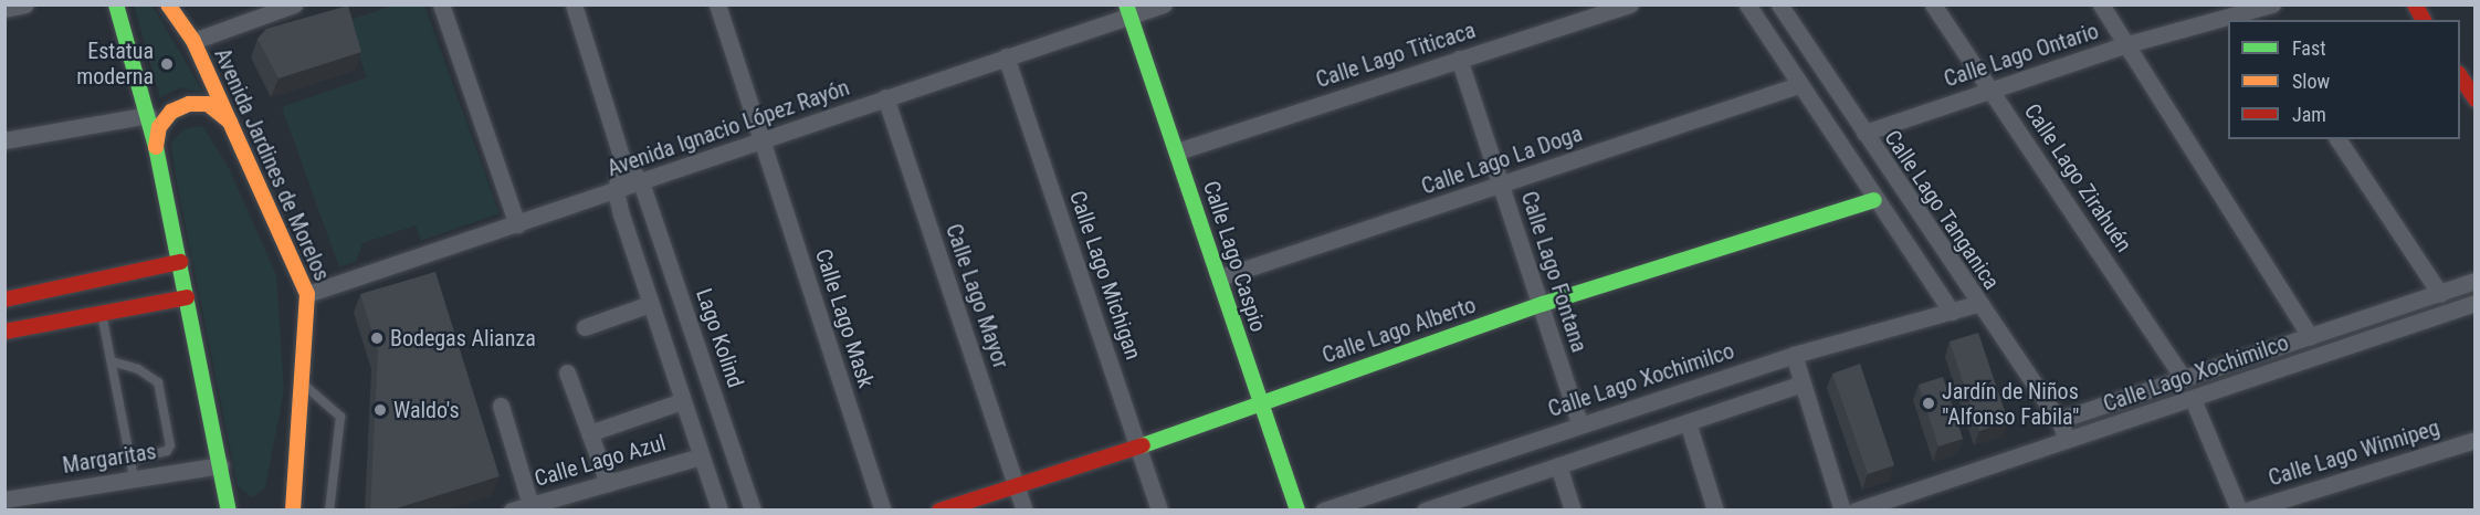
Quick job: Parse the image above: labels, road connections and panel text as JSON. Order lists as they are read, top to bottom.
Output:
{
  "streets": {
    "street": [
      "Calle Lago Titicaca",
      "Calle Lago Ontario",
      "Avenida Ignacio López Rayón",
      "Calle Lago La Doga",
      "Avenida Jardines de Morelos",
      "Calle Lago Zirahuén",
      "Calle Lago Tanganica",
      "Calle Lago Caspio",
      "Calle Lago Fontana",
      "Calle Lago Michigan",
      "Calle Lago Mayor",
      "Calle Lago Mask",
      "Calle Lago Alberto",
      "Lago Kolind",
      "Calle Lago Xochimilco",
      "Calle Lago Winnipeg",
      "Margaritas",
      "Calle Lago Azul"
    ]
  },
  "crossings": [
    ["Calle Lago Titicaca", "Calle Lago Caspio"],
    ["Calle Lago Titicaca", "Calle Lago Fontana"],
    ["Calle Lago Ontario", "Calle Lago Zirahuén"],
    ["Calle Lago Ontario", "Calle Lago Tanganica"],
    ["Avenida Ignacio López Rayón", "Avenida Jardines de Morelos"],
    ["Avenida Ignacio López Rayón", "Calle Lago Caspio"],
    ["Avenida Ignacio López Rayón", "Calle Lago Michigan"],
    ["Avenida Ignacio López Rayón", "Calle Lago Mayor"],
    ["Avenida Ignacio López Rayón", "Calle Lago Mask"],
    ["Avenida Ignacio López Rayón", "Lago Kolind"],
    ["Calle Lago La Doga", "Calle Lago Caspio"],
    ["Calle Lago La Doga", "Calle Lago Fontana"],
    ["Calle Lago Zirahuén", "Calle Lago Xochimilco"],
    ["Calle Lago Tanganica", "Calle Lago Xochimilco"],
    ["Calle Lago Caspio", "Calle Lago Alberto"],
    ["Calle Lago Fontana", "Calle Lago Alberto"],
    ["Calle Lago Fontana", "Calle Lago Xochimilco"],
    ["Calle Lago Michigan", "Calle Lago Alberto"],
    ["Calle Lago Mayor", "Calle Lago Alberto"]
  ],
  "places": [
    "Estatua moderna",
    "Bodegas Alianza",
    "Jardín de Niños \"Alfonso Fabila\"",
    "Waldo's"
  ],
  "legend": ["Fast", "Slow", "Jam"]
}
